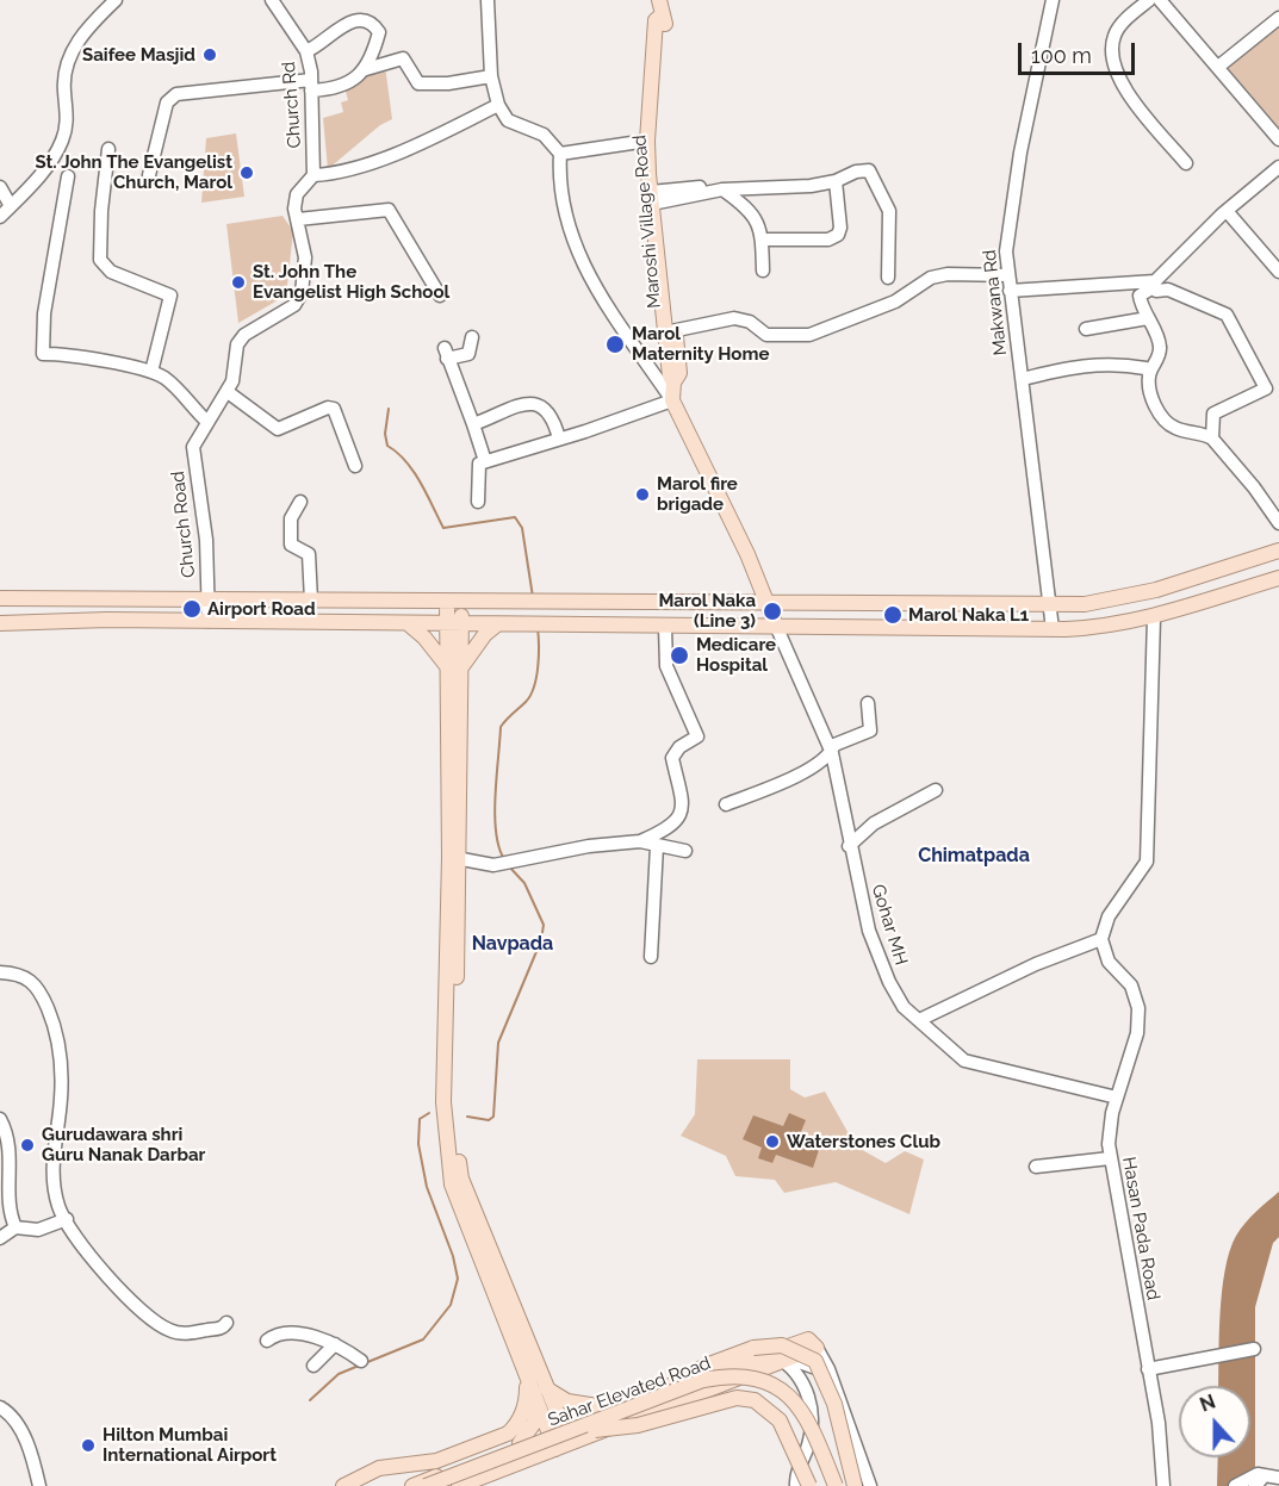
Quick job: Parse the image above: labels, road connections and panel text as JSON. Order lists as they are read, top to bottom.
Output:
{
  "streets": {
    "main road": ["Maroshi Village Road", "Sahar Elevated Road"],
    "street": [
      "Church Rd",
      "Makwana Rd",
      "Church Road",
      "Gohar MH",
      "Hasan Pada Road"
    ]
  },
  "crossings": [
    ["Maroshi Village Road", "Gohar MH"],
    ["Gohar MH", "Hasan Pada Road"]
  ],
  "districts": ["Chimatpada", "Navpada"],
  "places": [
    "Saifee Masjid",
    "St. John The Evangelist Church, Marol",
    "St. John The Evangelist High School",
    "Marol Maternity Home",
    "Marol fire brigade",
    "Airport Road",
    "Marol Naka (Line 3)",
    "Marol Naka L1",
    "Medicare Hospital",
    "Waterstones Club",
    "Gurudawara shri Guru Nanak Darbar",
    "Hilton Mumbai International Airport"
  ],
  "scale_bar": "100 m",
  "north": "top"
}
